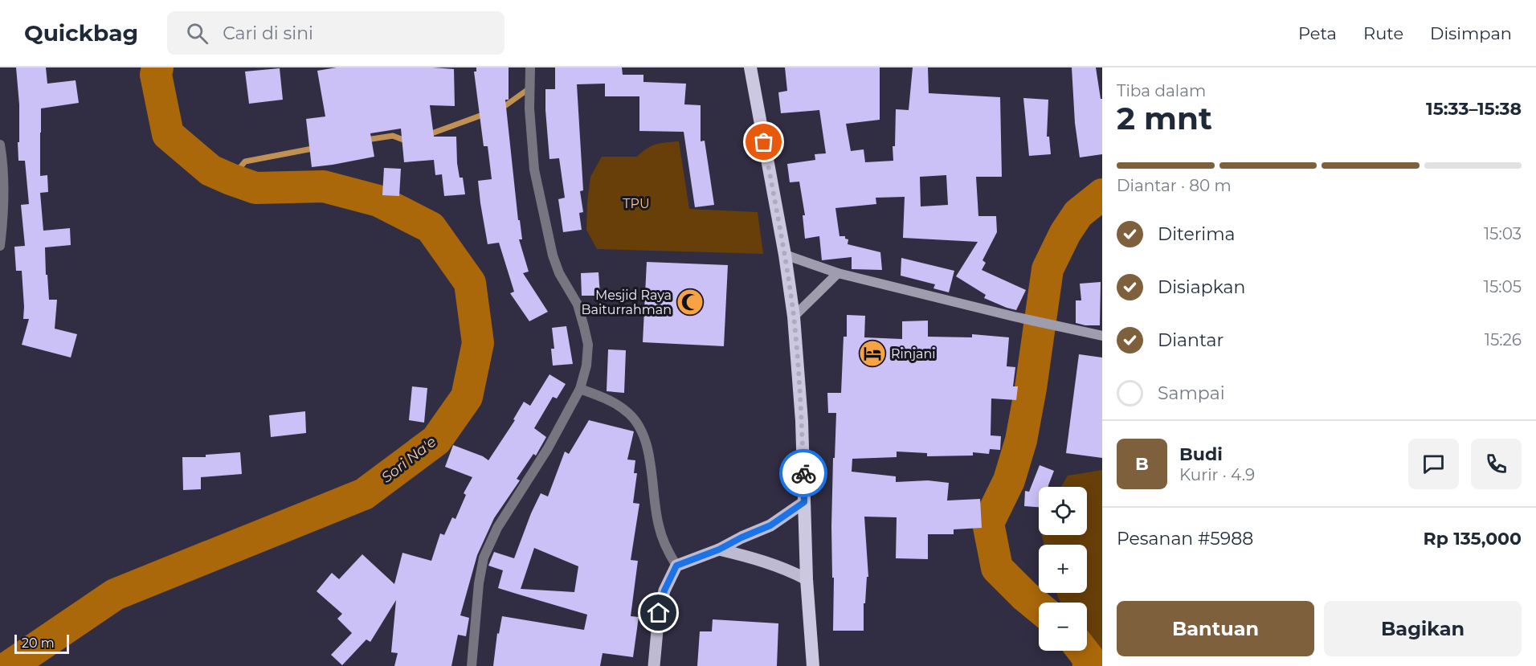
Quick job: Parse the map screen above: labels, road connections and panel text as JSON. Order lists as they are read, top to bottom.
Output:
{
  "water": ["Sori Na'e"],
  "parks": ["TPU"],
  "places": {
    "mosque": ["Mesjid Raya Baiturrahman"],
    "hotel": ["Rinjani"]
  },
  "scale_bar": "20 m",
  "page": {
    "header": "Quickbag",
    "search": "Cari di sini",
    "nav": ["Peta", "Rute", "Disimpan"],
    "heading": ["2 mnt", "Tiba dalam", "15:33–15:38"],
    "panel": [
      "Budi",
      "Kurir · 4.9",
      "Pesanan #5988",
      "Rp 135,000"
    ],
    "bar": "Diantar · 80 m",
    "list": [
      ["Diterima", "15:03"],
      ["Disiapkan", "15:05"],
      ["Diantar", "15:26"],
      "Sampai"
    ],
    "round": "B",
    "map_buttons": ["+", "−"],
    "buttons": ["Bantuan", "Bagikan"],
    "scale": "20 m"
  }
}
